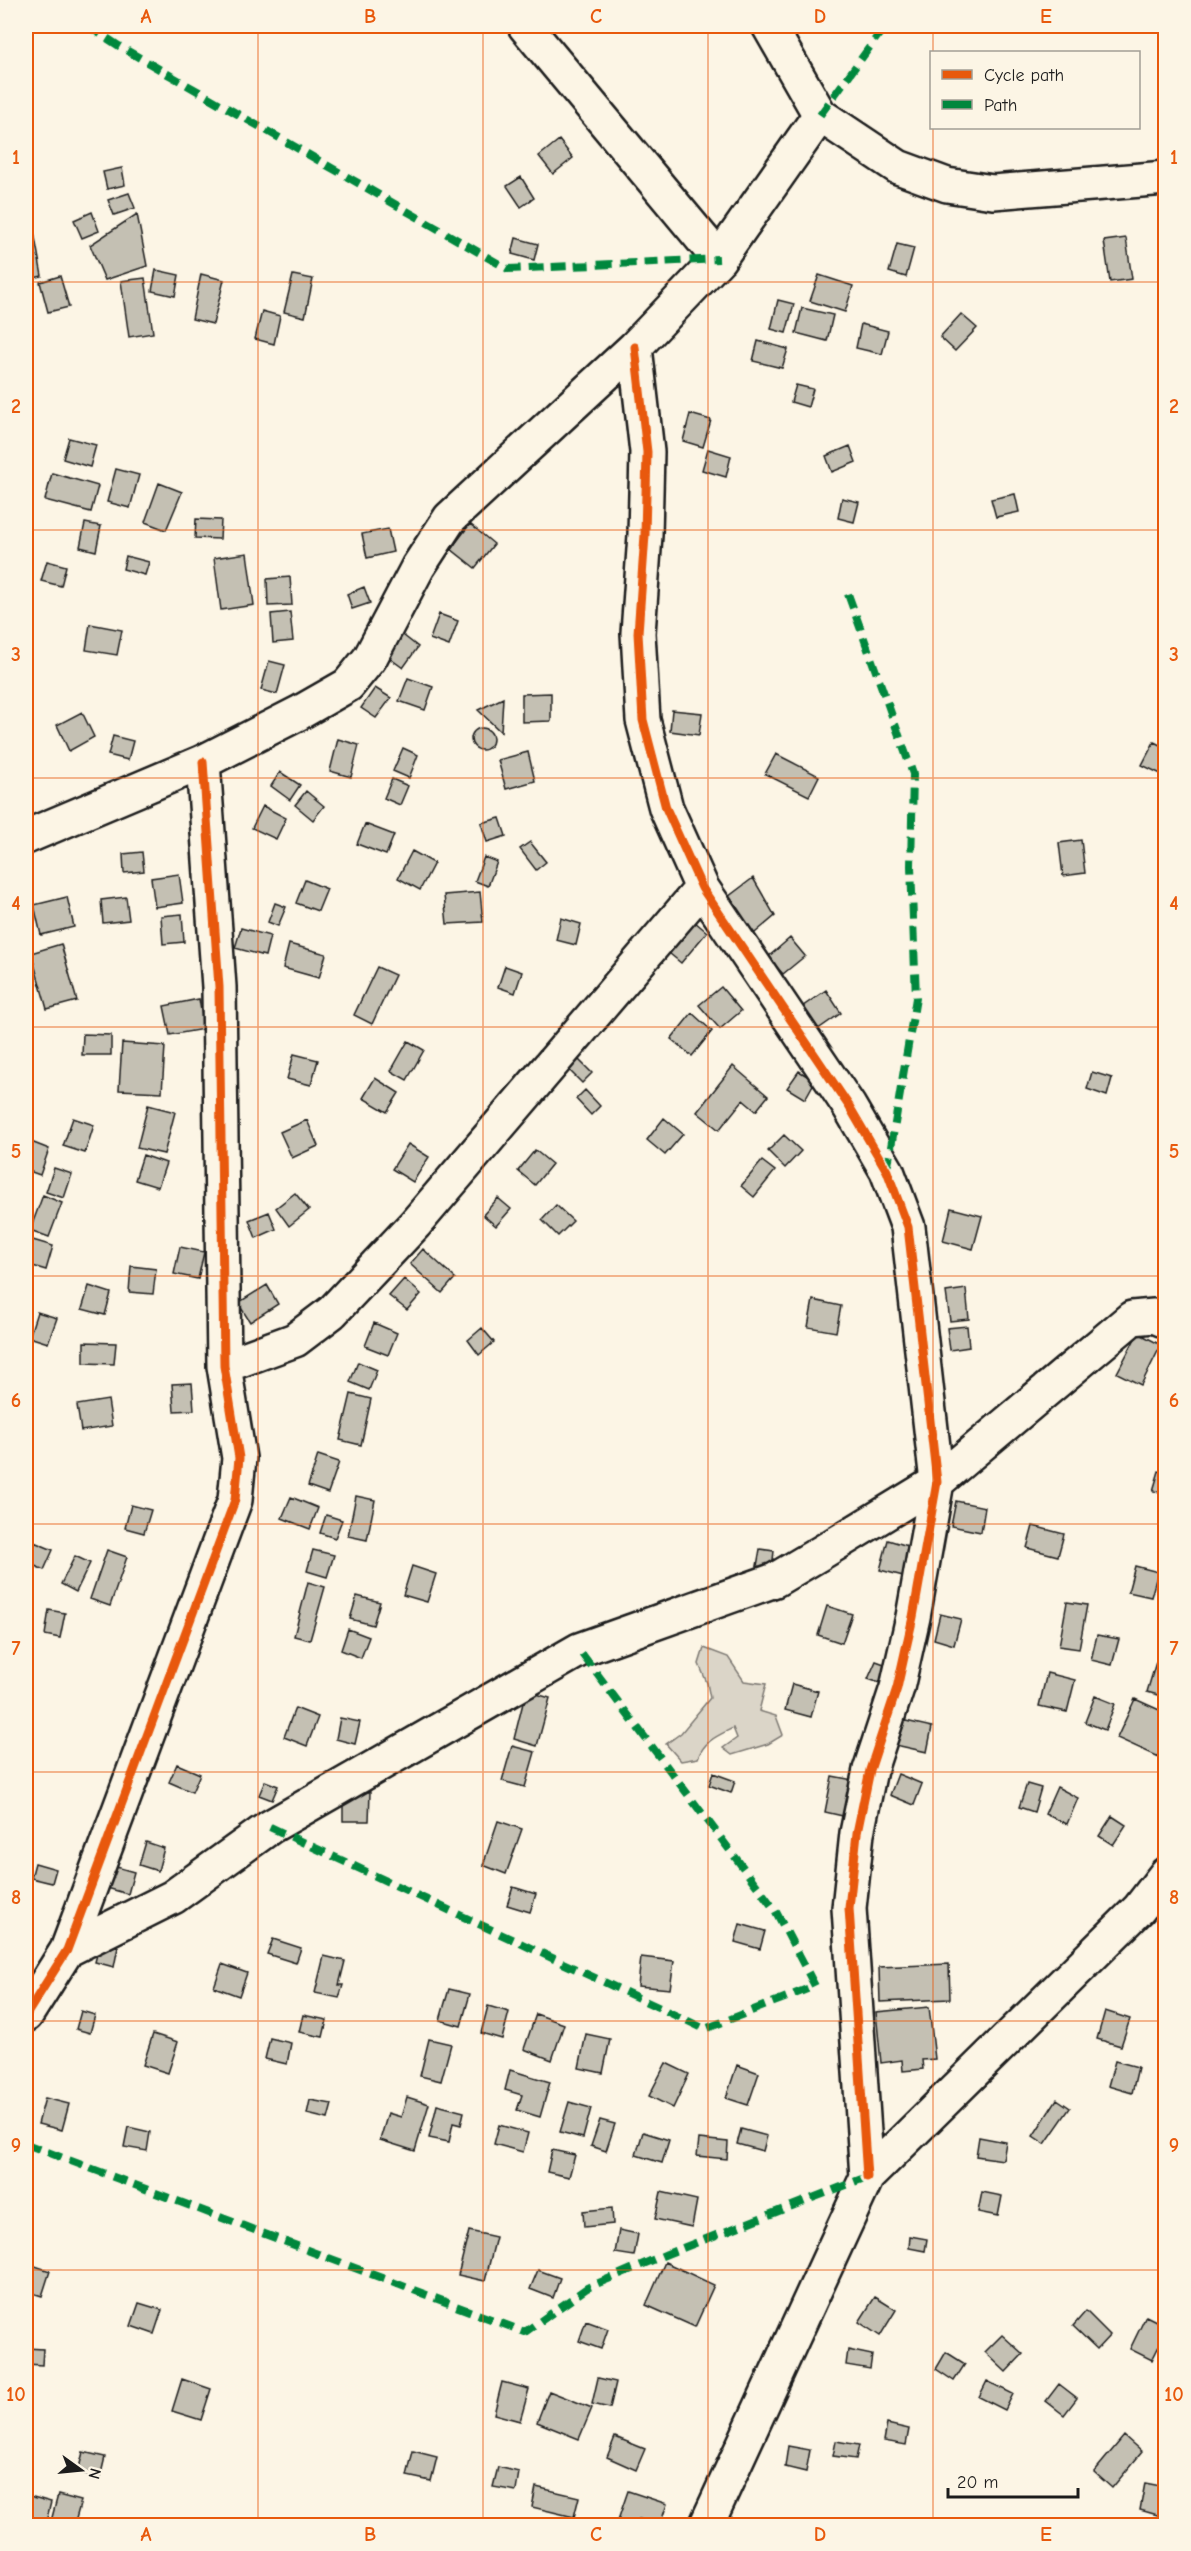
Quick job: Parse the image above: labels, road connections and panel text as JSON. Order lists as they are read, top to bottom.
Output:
{
  "legend": ["Cycle path", "Path"],
  "scale_bar": "20 m",
  "north": "right",
  "grid": {
    "columns": [
      "A",
      "B",
      "C",
      "D",
      "E"
    ],
    "rows": [
      "1",
      "2",
      "3",
      "4",
      "5",
      "6",
      "7",
      "8",
      "9",
      "10"
    ]
  }
}
